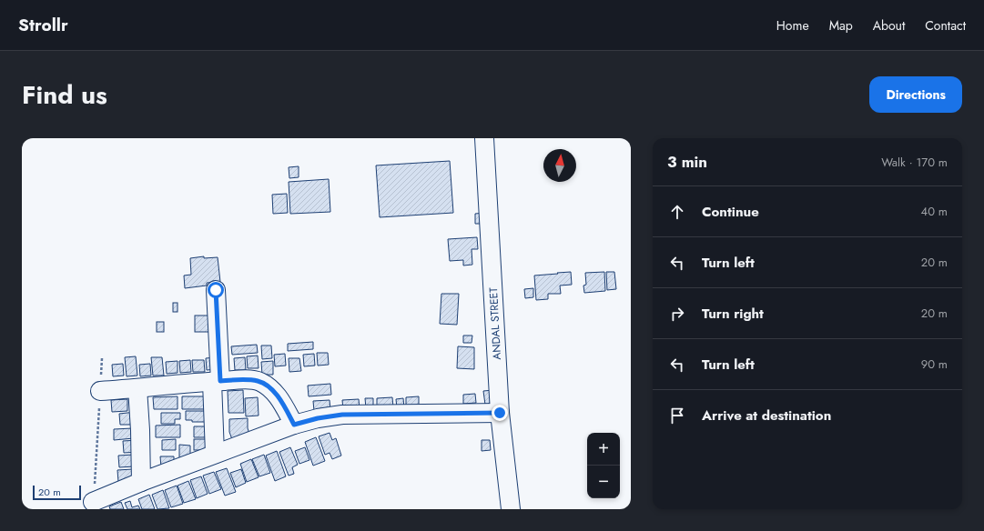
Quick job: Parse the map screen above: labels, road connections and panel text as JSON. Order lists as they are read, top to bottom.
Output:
{
  "streets": {
    "street": ["ANDAL STREET"]
  },
  "scale_bar": "20 m",
  "north": "top",
  "page": {
    "header": "Strollr",
    "nav": [
      "Home",
      "Map",
      "About",
      "Contact"
    ],
    "title": "Find us",
    "buttons": "Directions",
    "heading": ["3 min", "Walk · 170 m"],
    "list": [
      ["Continue", "40 m"],
      ["Turn left", "20 m"],
      ["Turn right", "20 m"],
      ["Turn left", "90 m"],
      "Arrive at destination"
    ],
    "map_buttons": ["+", "−"],
    "scale": "20 m"
  }
}
